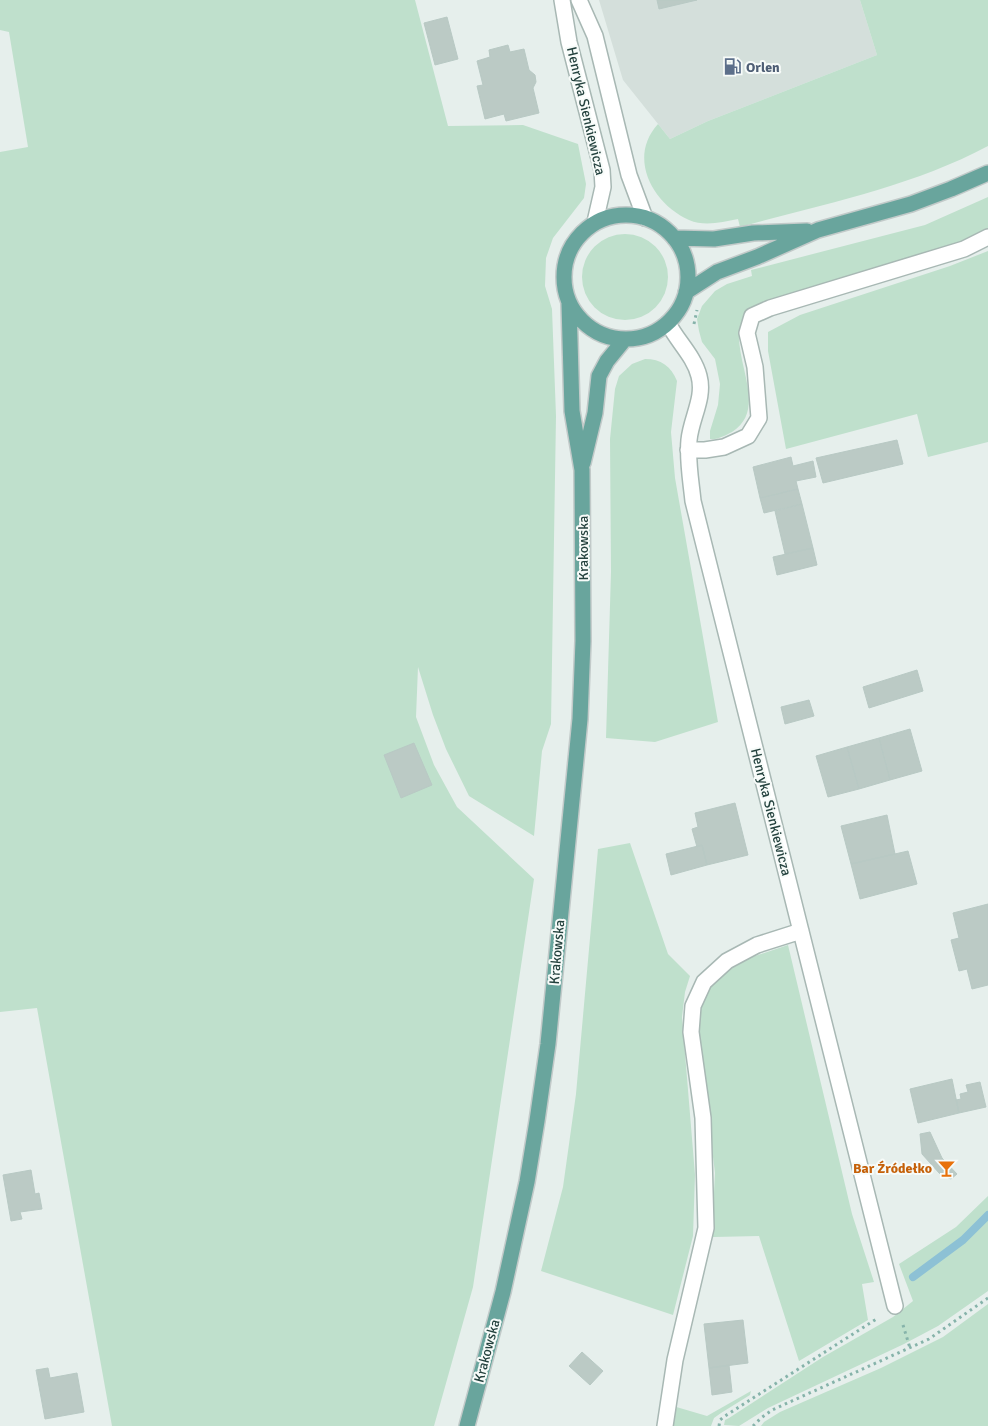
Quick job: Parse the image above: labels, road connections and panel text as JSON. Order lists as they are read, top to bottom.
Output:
{
  "streets": {
    "main road": ["Krakowska"],
    "street": ["Henryka Sienkiewicza"]
  },
  "crossings": [
    ["Henryka Sienkiewicza", "Krakowska"]
  ],
  "places": {
    "fuel station": ["Orlen"],
    "bar": ["Bar Źródełko"]
  }
}
